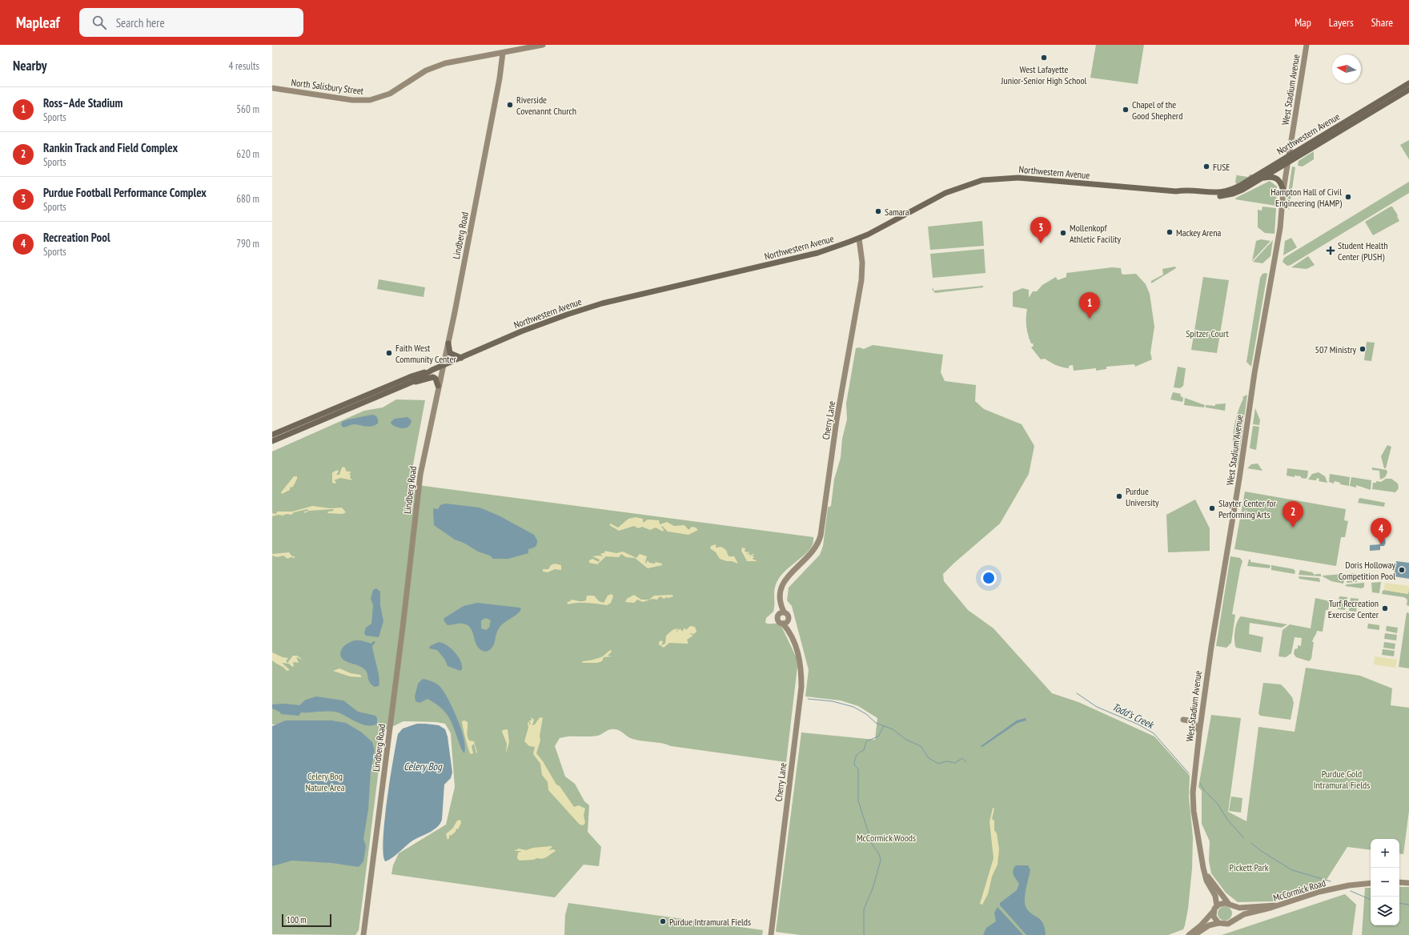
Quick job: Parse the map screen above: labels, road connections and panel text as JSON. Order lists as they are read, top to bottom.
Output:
{
  "streets": {
    "main road": ["Northwestern Avenue"],
    "street": [
      "North Salisbury Street",
      "West Stadium Avenue",
      "Lindberg Road",
      "Cherry Lane",
      "McCormick Road"
    ]
  },
  "crossings": [
    ["North Salisbury Street", "Lindberg Road"],
    ["West Stadium Avenue", "Northwestern Avenue"],
    ["West Stadium Avenue", "McCormick Road"],
    ["Northwestern Avenue", "Lindberg Road"],
    ["Northwestern Avenue", "Cherry Lane"]
  ],
  "water": ["Todd's Creek", "Celery Bog"],
  "parks": [
    "Spitzer Court",
    "Purdue Gold Intramural Fields",
    "Celery Bog Nature Area",
    "McCormick Woods",
    "Pickett Park"
  ],
  "places": {
    "other": [
      "West Lafayette Junior-Senior High School",
      "Riverside Covenannt Church",
      "Chapel of the Good Shepherd",
      "FUSE",
      "Hampton Hall of Civil Engineering (HAMP)",
      "Samara",
      "Mackey Arena",
      "Mollenkopf Athletic Facility",
      "507 Ministry",
      "Faith West Community Center",
      "Purdue University",
      "Slayter Center for Performing Arts",
      "Doris Holloway Competition Pool",
      "Turf Recreation Exercise Center",
      "Purdue Intramural Fields"
    ],
    "health": ["Student Health Center (PUSH)"]
  },
  "scale_bar": "100 m",
  "north": "left",
  "page": {
    "header": "Mapleaf",
    "search": "Search here",
    "nav": ["Map", "Layers", "Share"],
    "heading": ["Nearby", "4 results"],
    "list": [
      {
        "mark": "1",
        "name": "Ross–Ade Stadium",
        "note": "Sports",
        "value": "560 m"
      },
      {
        "mark": "2",
        "name": "Rankin Track and Field Complex",
        "note": "Sports",
        "value": "620 m"
      },
      {
        "mark": "3",
        "name": "Purdue Football Performance Complex",
        "note": "Sports",
        "value": "680 m"
      },
      {
        "mark": "4",
        "name": "Recreation Pool",
        "note": "Sports",
        "value": "790 m"
      }
    ],
    "pins": [
      "3",
      "1",
      "2",
      "4"
    ],
    "map_buttons": ["+", "−"],
    "scale": "100 m"
  }
}
